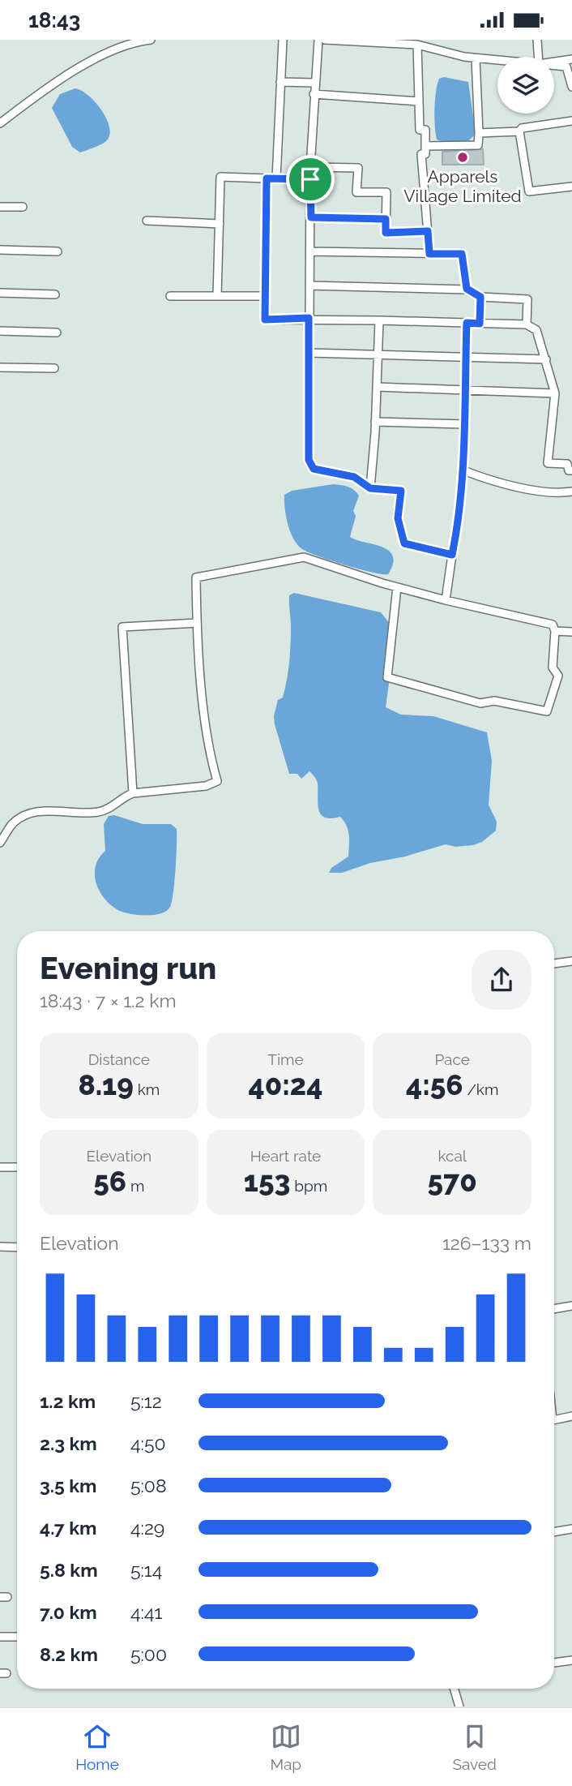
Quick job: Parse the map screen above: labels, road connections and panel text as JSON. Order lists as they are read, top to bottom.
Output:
{
  "places": ["Apparels Village Limited"],
  "page": {
    "status": "18:43",
    "heading": ["Evening run", "18:43 · 7 × 1.2 km"],
    "stats": [
      ["Distance", "8.19 km"],
      ["Time", "40:24"],
      ["Pace", "4:56 /km"],
      ["Elevation", "56 m"],
      ["Heart rate", "153 bpm"],
      ["kcal", "570"]
    ],
    "chart": ["Elevation", "126–133 m"],
    "list": [
      {
        "name": "1.2 km",
        "note": "5:12"
      },
      {
        "name": "2.3 km",
        "note": "4:50"
      },
      {
        "name": "3.5 km",
        "note": "5:08"
      },
      {
        "name": "4.7 km",
        "note": "4:29"
      },
      {
        "name": "5.8 km",
        "note": "5:14"
      },
      {
        "name": "7.0 km",
        "note": "4:41"
      },
      {
        "name": "8.2 km",
        "note": "5:00"
      }
    ],
    "tabs": ["Home", "Map", "Saved"]
  }
}
